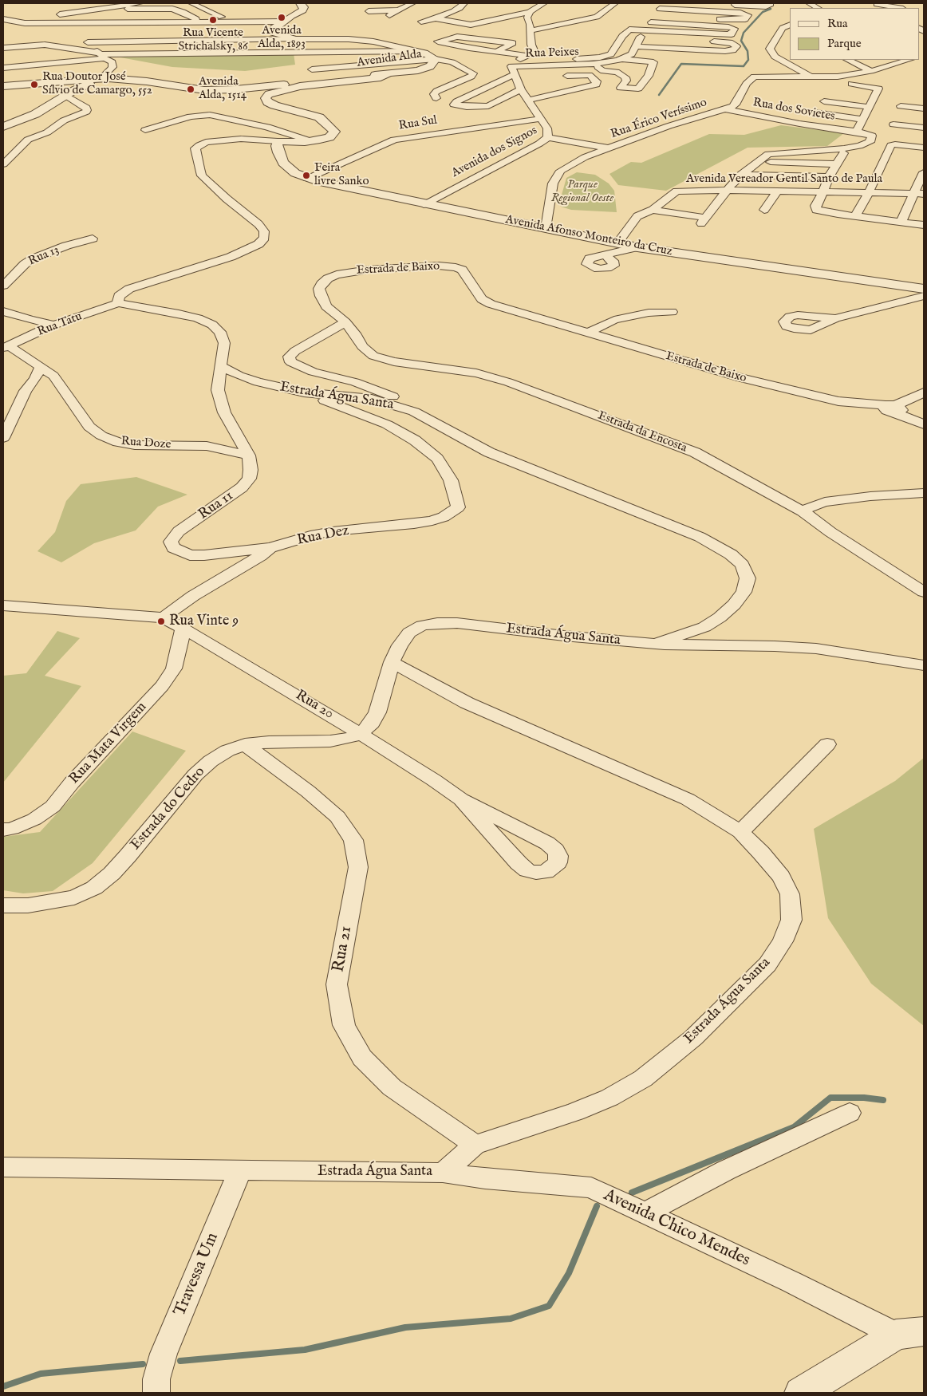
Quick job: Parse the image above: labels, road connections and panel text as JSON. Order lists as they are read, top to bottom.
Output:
{
  "streets": {
    "street": [
      "Rua Peixes",
      "Avenida Alda",
      "Rua dos Sovietes",
      "Rua Érico Veríssimo",
      "Rua Sul",
      "Avenida dos Signos",
      "Avenida Vereador Gentil Santo de Paula",
      "Avenida Afonso Monteiro da Cruz",
      "Rua 13",
      "Estrada de Baixo",
      "Rua Tatu",
      "Estrada Água Santa",
      "Estrada da Encosta",
      "Rua Doze",
      "Rua 11",
      "Rua Dez",
      "Rua 20",
      "Rua Mata Virgem",
      "Estrada do Cedro",
      "Rua 21",
      "Avenida Chico Mendes",
      "Travessa Um"
    ]
  },
  "crossings": [
    ["Rua Peixes", "Avenida dos Signos"],
    ["Rua dos Sovietes", "Rua Érico Veríssimo"],
    ["Rua Érico Veríssimo", "Avenida Afonso Monteiro da Cruz"],
    ["Rua Sul", "Avenida dos Signos"],
    ["Rua Sul", "Avenida Afonso Monteiro da Cruz"],
    ["Avenida dos Signos", "Avenida Afonso Monteiro da Cruz"],
    ["Avenida Vereador Gentil Santo de Paula", "Avenida Afonso Monteiro da Cruz"],
    ["Estrada de Baixo", "Estrada da Encosta"],
    ["Rua Tatu", "Rua Doze"],
    ["Estrada Água Santa", "Rua 11"],
    ["Estrada Água Santa", "Rua Dez"],
    ["Estrada Água Santa", "Rua 21"],
    ["Estrada Água Santa", "Avenida Chico Mendes"],
    ["Estrada Água Santa", "Travessa Um"],
    ["Rua Doze", "Rua 11"],
    ["Rua 11", "Rua Dez"],
    ["Rua Dez", "Rua 20"],
    ["Rua 20", "Rua Mata Virgem"],
    ["Rua 20", "Estrada do Cedro"],
    ["Estrada do Cedro", "Rua 21"]
  ],
  "parks": ["Parque Regional Oeste"],
  "places": [
    "Avenida Alda, 1893",
    "Rua Vicente Strichalsky, 86",
    "Rua Doutor José Sílvio de Camargo, 552",
    "Avenida Alda, 1514",
    "Feira livre Sanko",
    "Rua Vinte 9"
  ],
  "legend": ["Rua", "Parque"]
}
